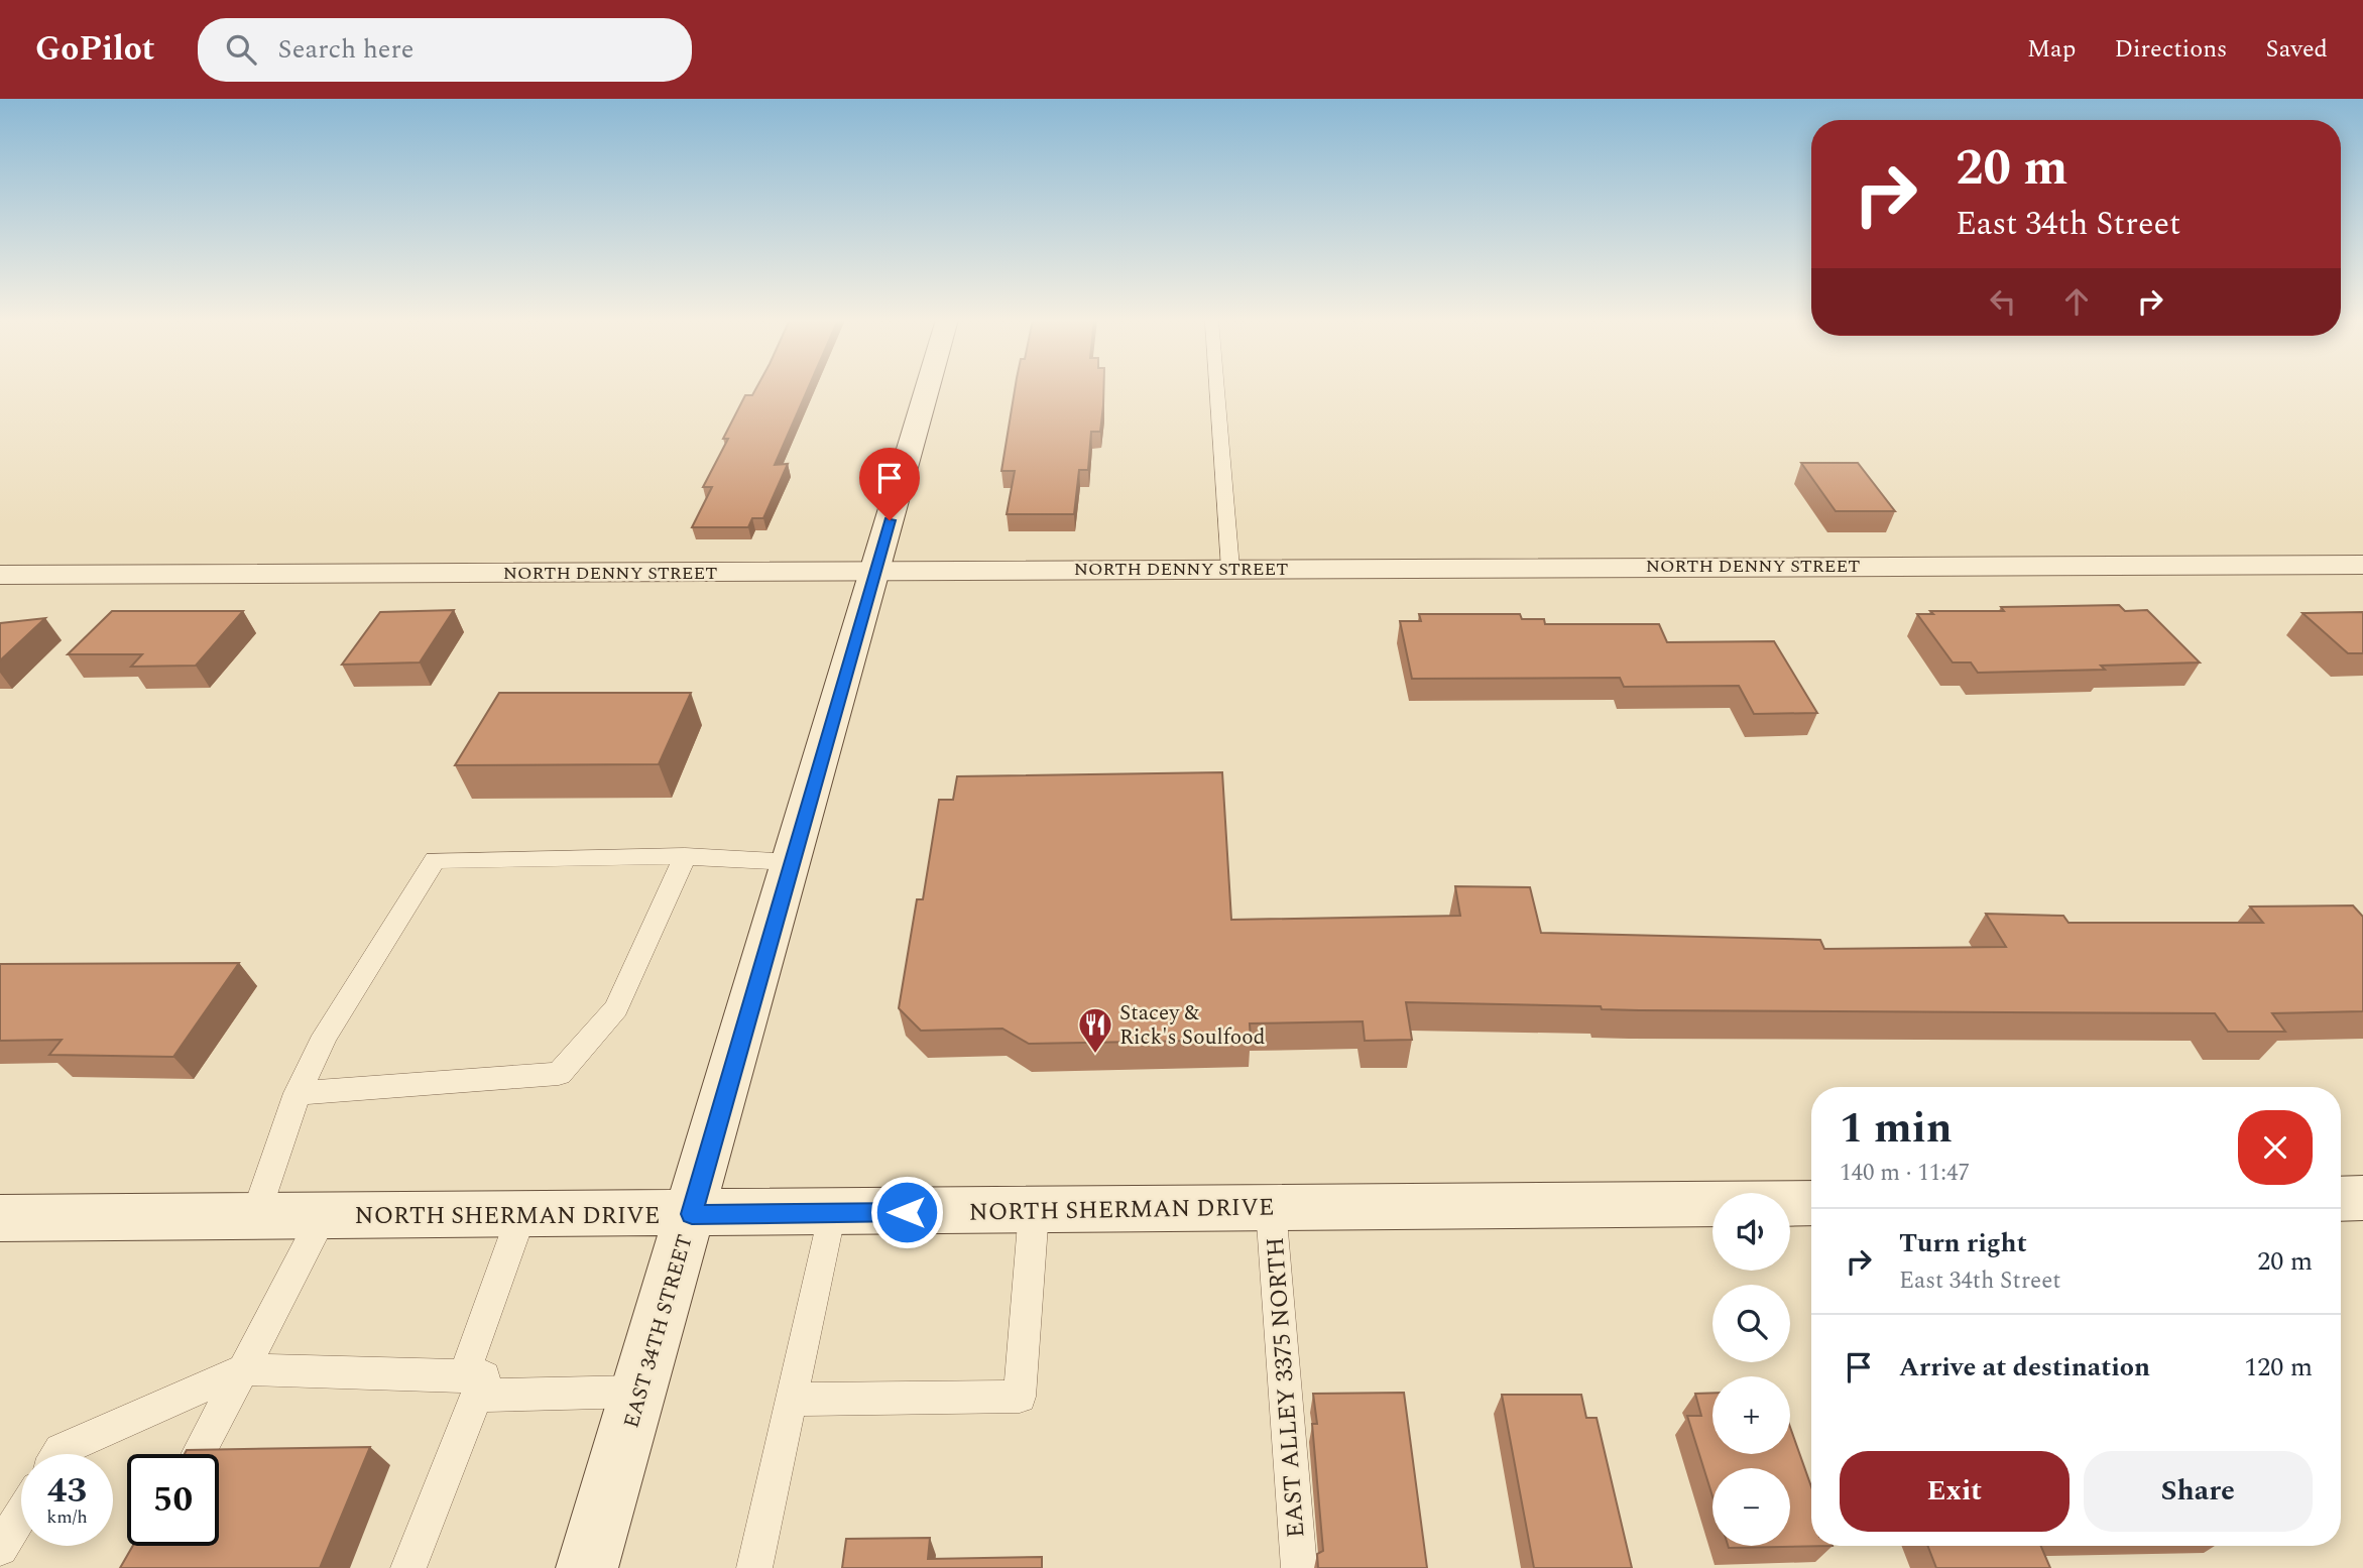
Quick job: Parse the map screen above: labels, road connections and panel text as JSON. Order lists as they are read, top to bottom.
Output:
{
  "streets": {
    "main road": ["NORTH DENNY STREET", "NORTH SHERMAN DRIVE", "EAST 34TH STREET"],
    "lane": ["EAST ALLEY 3375 NORTH"]
  },
  "crossings": [
    ["NORTH DENNY STREET", "EAST 34TH STREET"],
    ["NORTH SHERMAN DRIVE", "EAST 34TH STREET"],
    ["NORTH SHERMAN DRIVE", "EAST ALLEY 3375 NORTH"]
  ],
  "places": {
    "restaurant": ["Stacey & Rick's Soulfood"]
  },
  "page": {
    "header": "GoPilot",
    "search": "Search here",
    "nav": ["Map", "Directions", "Saved"],
    "turn": ["20 m", "East 34th Street"],
    "heading": ["1 min", "140 m · 11:47"],
    "map_buttons": ["+", "−"],
    "list": [
      {
        "name": "Turn right",
        "note": "East 34th Street",
        "value": "20 m"
      },
      {
        "name": "Arrive at destination",
        "value": "120 m"
      }
    ],
    "buttons": ["Exit", "Share"],
    "speed": "43 km/h",
    "limit": "50"
  }
}
